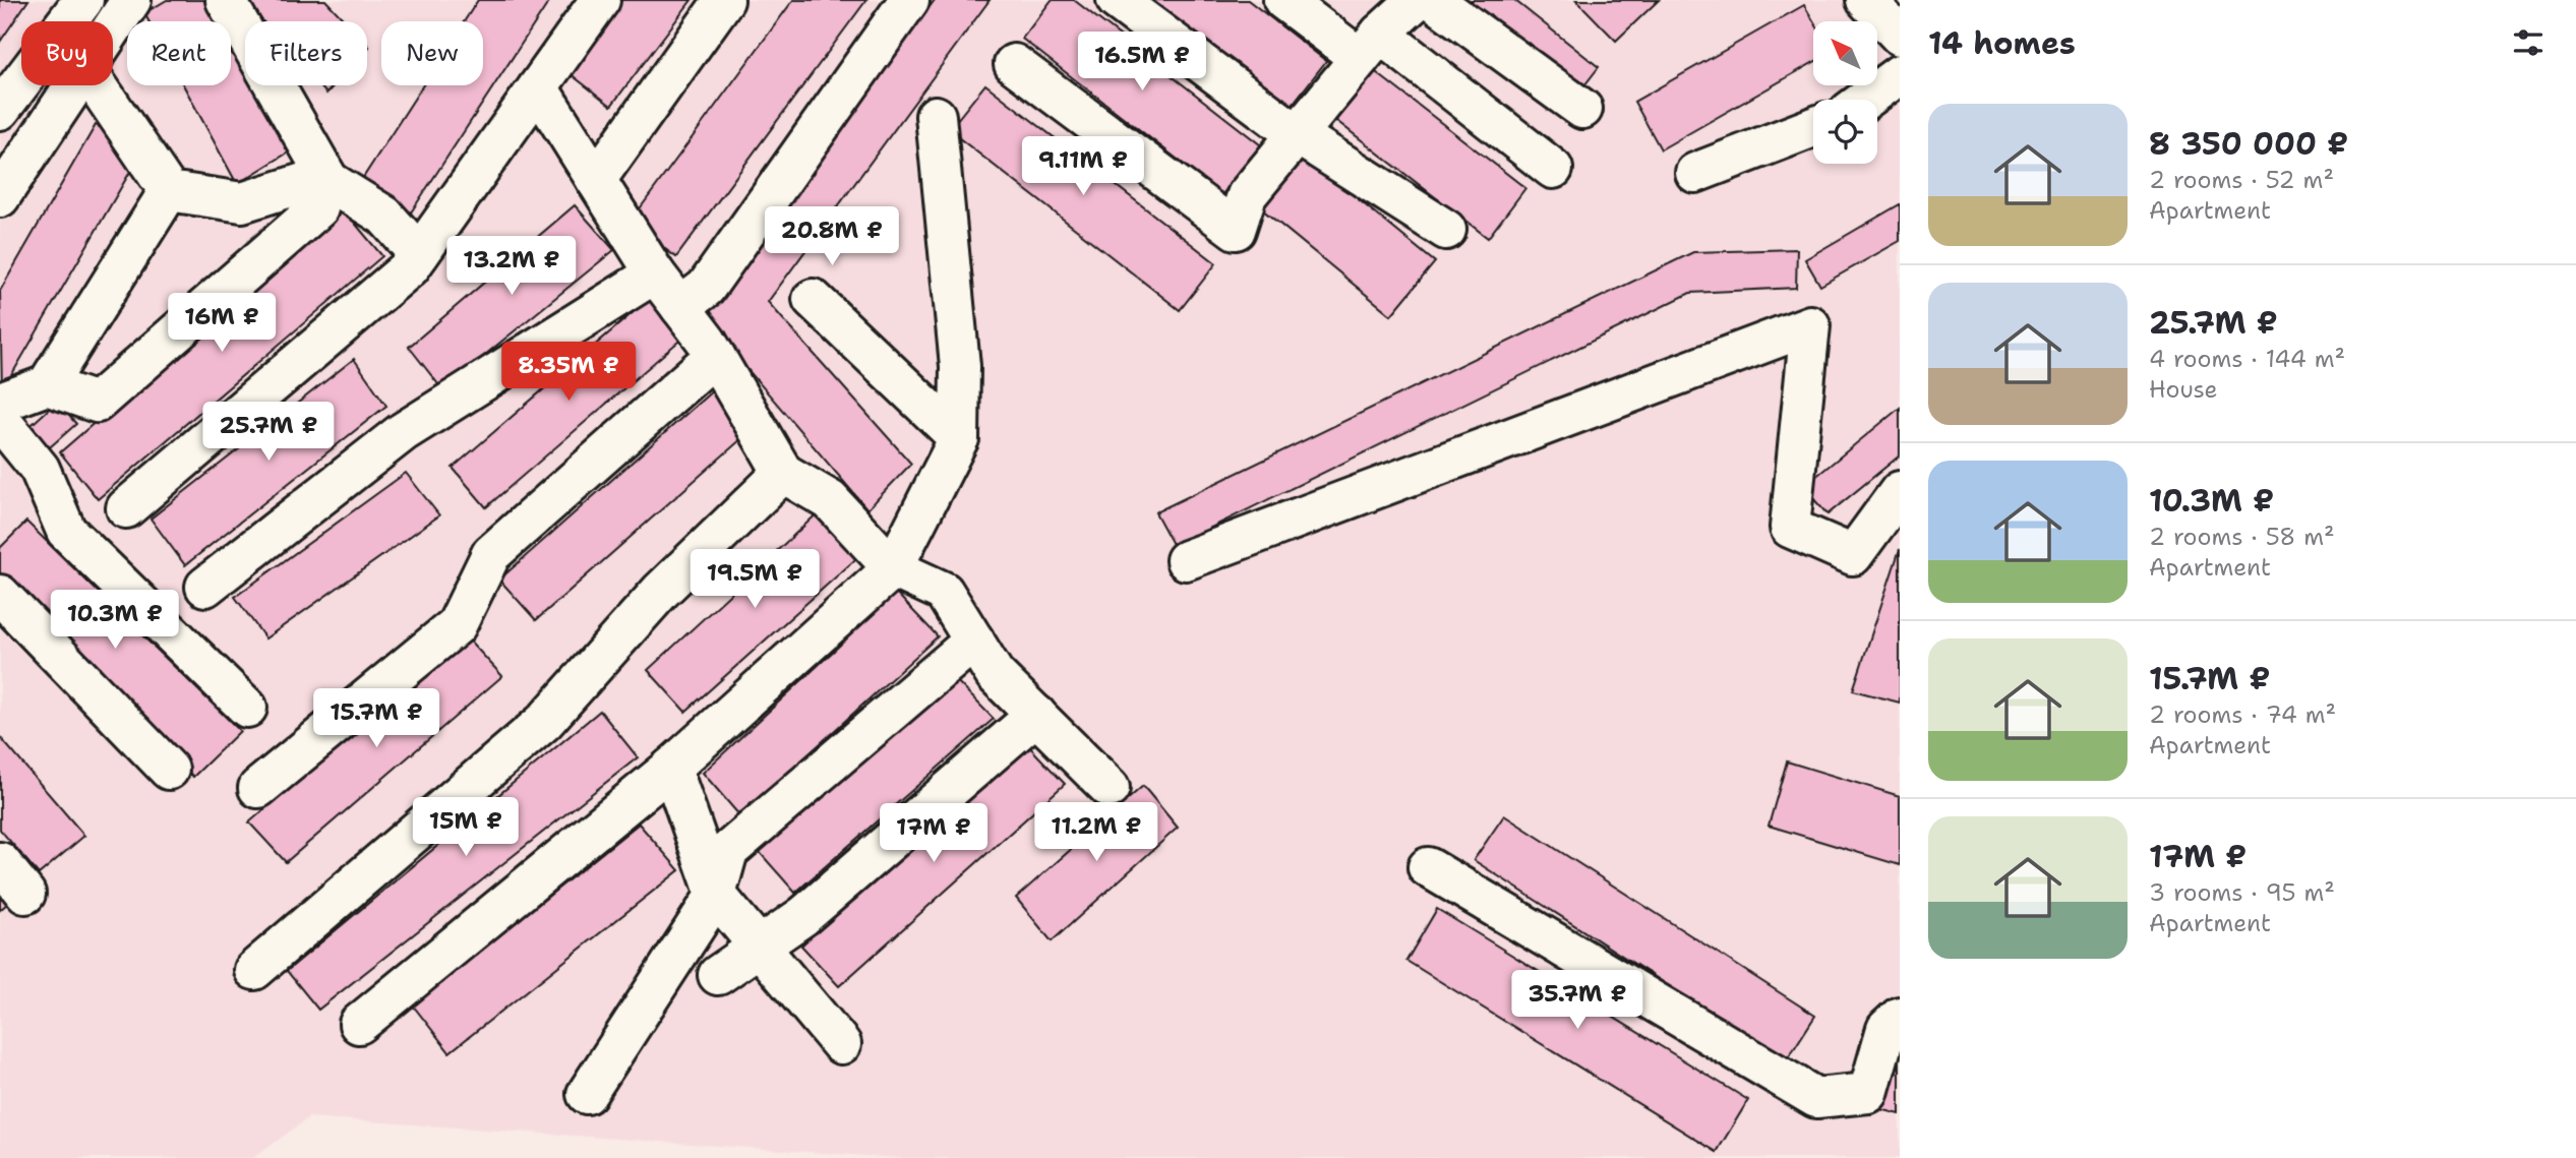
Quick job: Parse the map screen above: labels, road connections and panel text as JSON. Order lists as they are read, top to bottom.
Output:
{
  "north": "top left",
  "page": {
    "heading": "14 homes",
    "chip": [
      "Buy",
      "Rent",
      "Filters",
      "New"
    ],
    "price": [
      "16.5M ₽",
      "9.11M ₽",
      "20.8M ₽",
      "13.2M ₽",
      "16M ₽",
      "8.35M ₽",
      "25.7M ₽",
      "19.5M ₽",
      "10.3M ₽",
      "15.7M ₽",
      "15M ₽",
      "11.2M ₽",
      "17M ₽",
      "35.7M ₽"
    ],
    "list": [
      {
        "name": "8 350 000 ₽",
        "note": "2 rooms · 52 m² · Apartment"
      },
      {
        "name": "25.7M ₽",
        "note": "4 rooms · 144 m² · House"
      },
      {
        "name": "10.3M ₽",
        "note": "2 rooms · 58 m² · Apartment"
      },
      {
        "name": "15.7M ₽",
        "note": "2 rooms · 74 m² · Apartment"
      },
      {
        "name": "17M ₽",
        "note": "3 rooms · 95 m² · Apartment"
      }
    ]
  }
}
